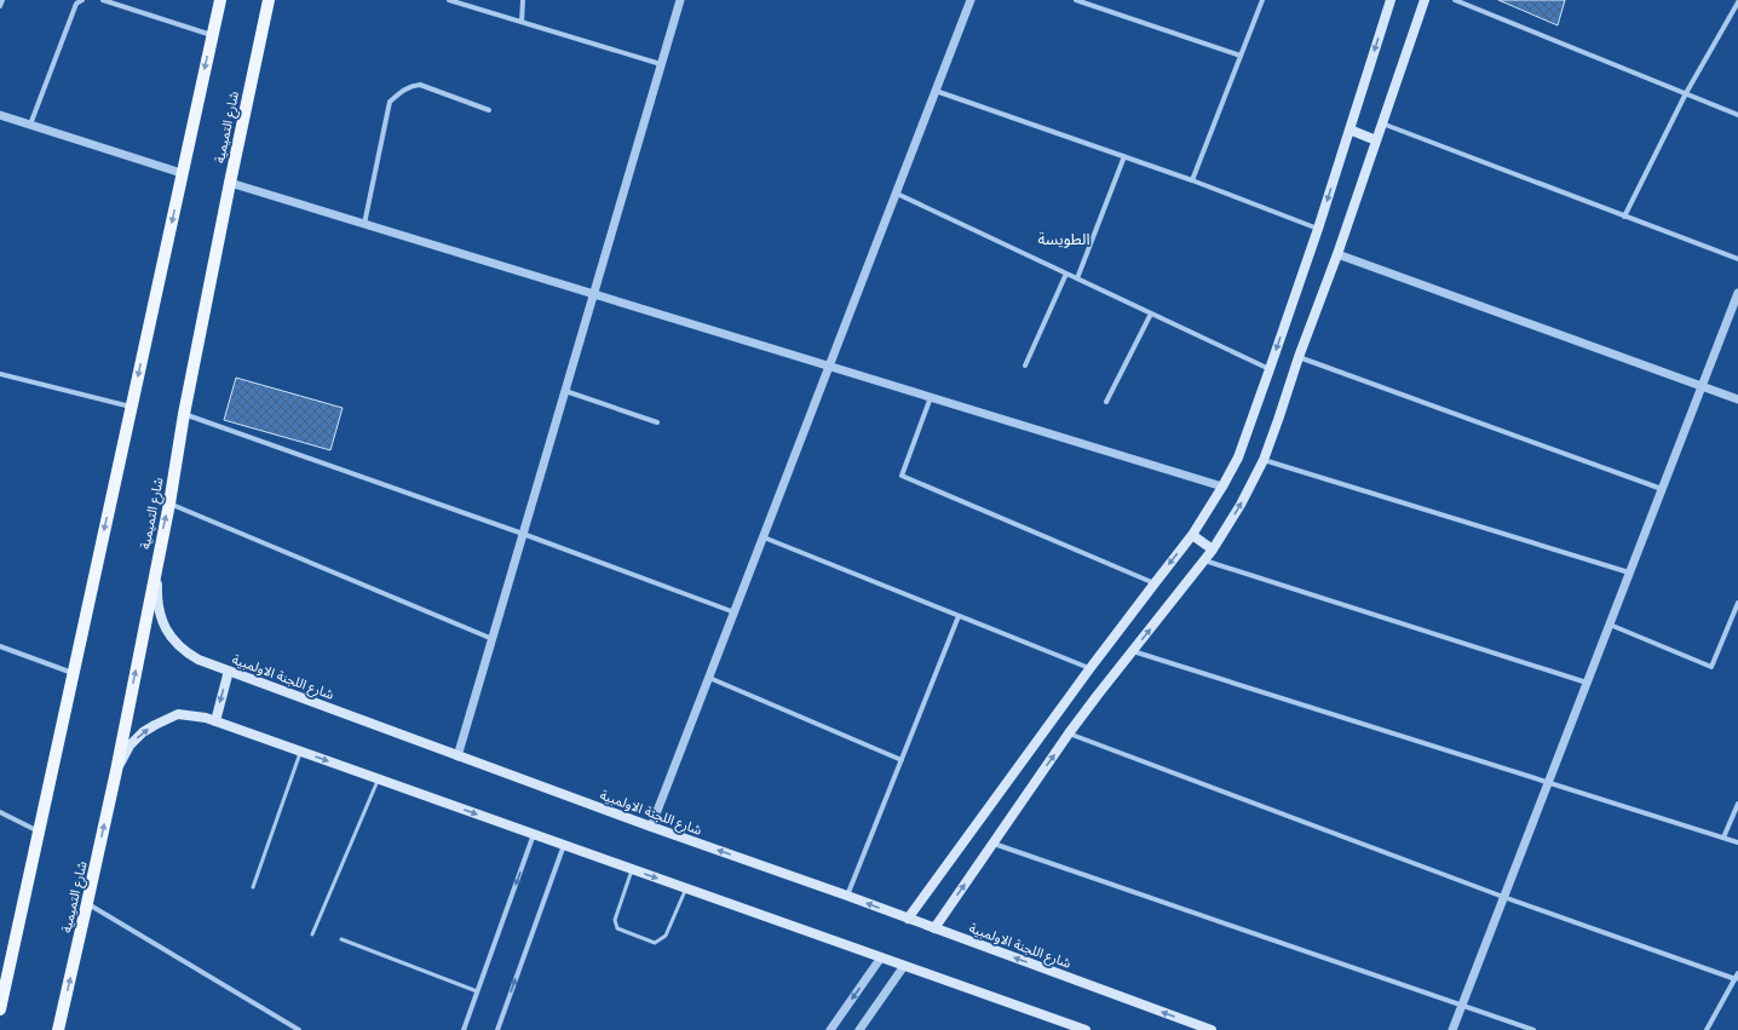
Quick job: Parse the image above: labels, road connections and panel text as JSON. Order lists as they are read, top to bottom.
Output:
{
  "streets": {
    "main road": ["شارع التميمية", "شارع اللجنة الاولمبية"]
  },
  "crossings": [
    ["شارع التميمية", "شارع اللجنة الاولمبية"]
  ],
  "districts": ["الطويسة"]
}
